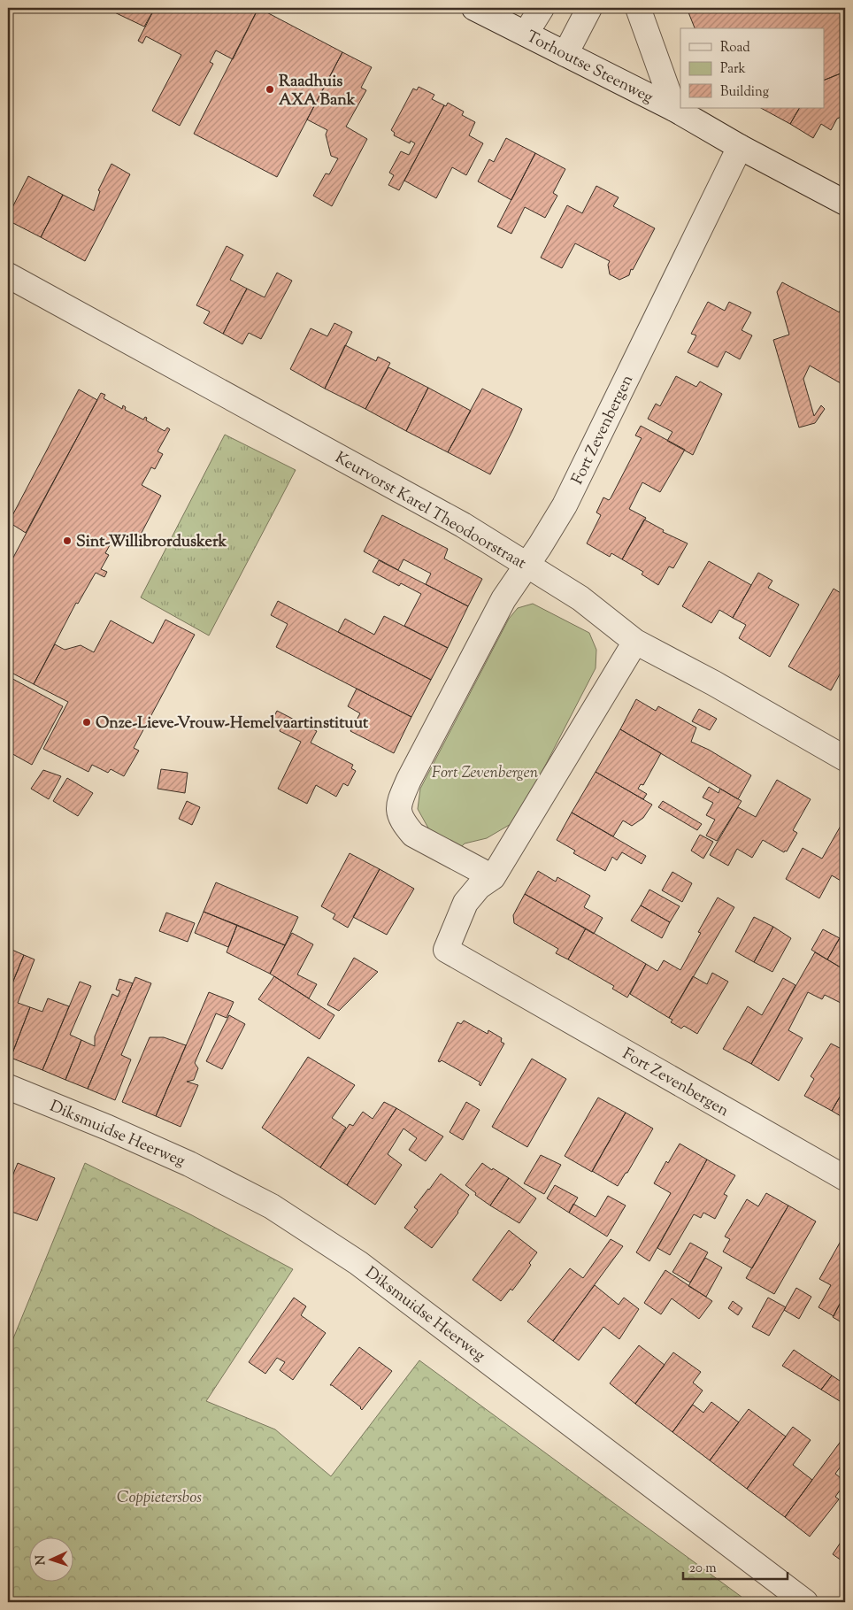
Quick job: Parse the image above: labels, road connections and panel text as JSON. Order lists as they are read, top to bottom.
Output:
{
  "streets": {
    "street": [
      "Torhoutse Steenweg",
      "Fort Zevenbergen",
      "Keurvorst Karel Theodoorstraat",
      "Diksmuidse Heerweg"
    ]
  },
  "crossings": [
    ["Torhoutse Steenweg", "Fort Zevenbergen"],
    ["Fort Zevenbergen", "Keurvorst Karel Theodoorstraat"]
  ],
  "parks": ["Fort Zevenbergen", "Coppietersbos"],
  "places": ["Raadhuis AXA Bank", "Sint-Willibrorduskerk", "Onze-Lieve-Vrouw-Hemelvaartinstituut"],
  "legend": ["Road", "Park", "Building"],
  "scale_bar": "20 m",
  "north": "left"
}
